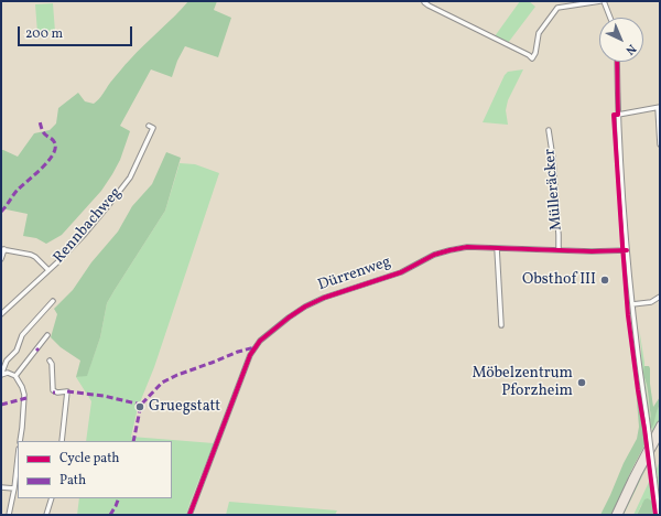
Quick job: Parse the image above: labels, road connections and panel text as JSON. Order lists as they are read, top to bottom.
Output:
{
  "streets": {
    "street": ["Mülleräcker", "Rennbachweg", "Dürrenweg"]
  },
  "crossings": [
    ["Mülleräcker", "Dürrenweg"]
  ],
  "places": ["Obsthof III", "Möbelzentrum Pforzheim", "Gruegstatt"],
  "legend": ["Cycle path", "Path"],
  "scale_bar": "200 m",
  "north": "bottom right"
}
